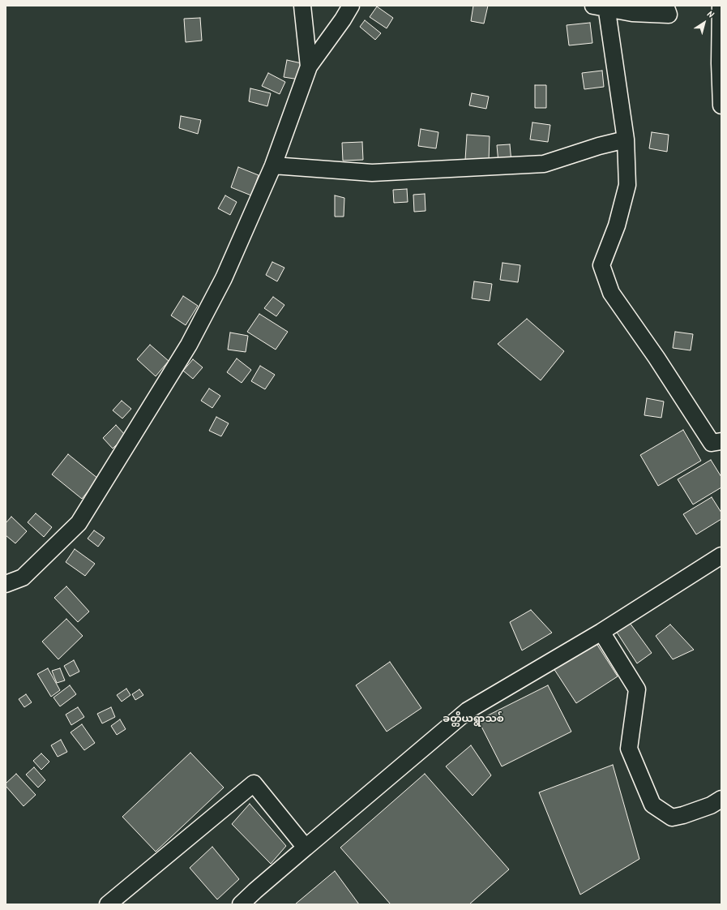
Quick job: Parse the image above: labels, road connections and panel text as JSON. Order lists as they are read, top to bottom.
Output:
{
  "districts": ["ခတ္တိယရွာသစ်"],
  "north": "top right"
}
